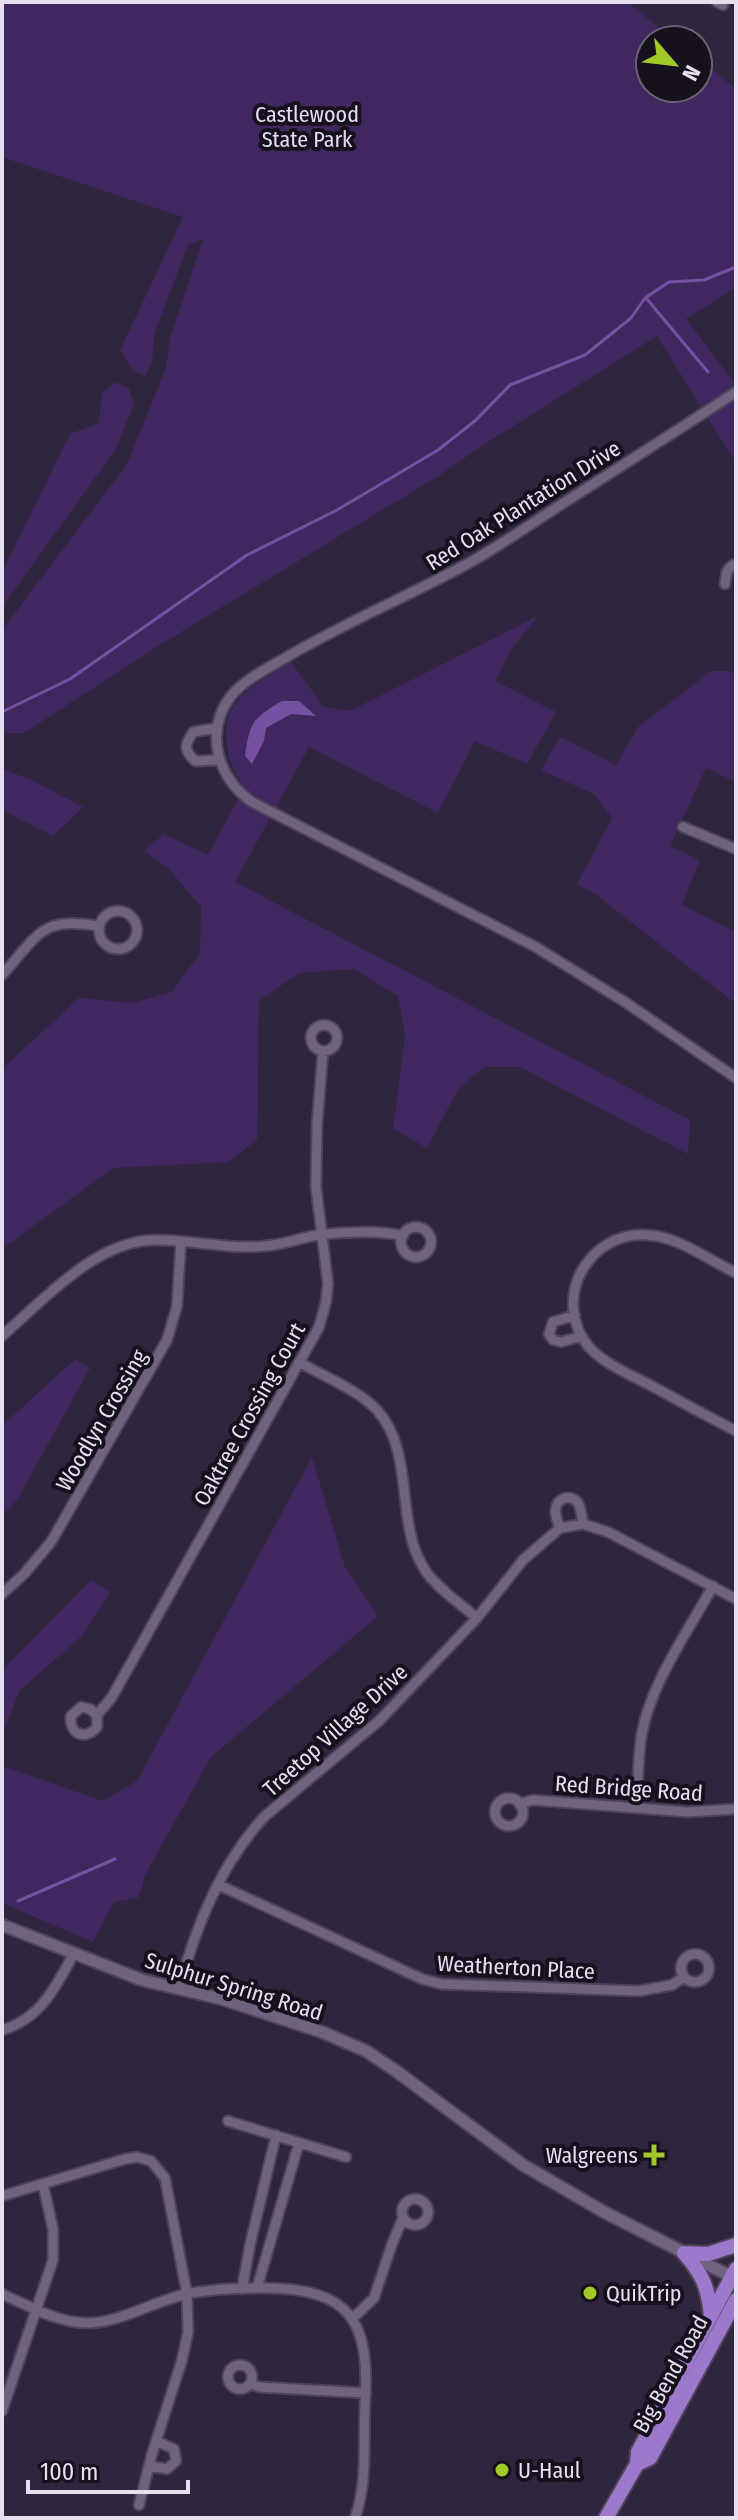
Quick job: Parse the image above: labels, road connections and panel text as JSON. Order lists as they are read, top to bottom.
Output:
{
  "streets": {
    "main road": ["Big Bend Road"],
    "street": [
      "Red Oak Plantation Drive",
      "Oaktree Crossing Court",
      "Woodlyn Crossing",
      "Treetop Village Drive",
      "Red Bridge Road",
      "Weatherton Place",
      "Sulphur Spring Road"
    ]
  },
  "crossings": [
    ["Treetop Village Drive", "Weatherton Place"],
    ["Treetop Village Drive", "Sulphur Spring Road"],
    ["Sulphur Spring Road", "Big Bend Road"]
  ],
  "parks": ["Castlewood State Park"],
  "places": {
    "health": ["Walgreens"],
    "other": ["QuikTrip", "U-Haul"]
  },
  "scale_bar": "100 m",
  "north": "bottom right"
}
